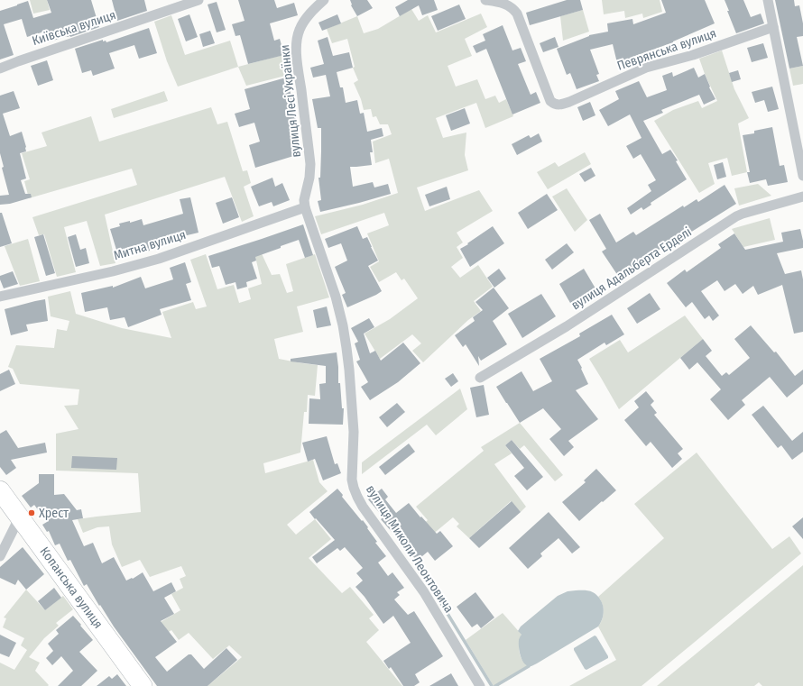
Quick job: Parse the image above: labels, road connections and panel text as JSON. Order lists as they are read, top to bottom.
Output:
{
  "streets": {
    "highway": ["Копанська вулиця"],
    "street": [
      "Київська вулиця",
      "Певрянська вулиця",
      "вулиця Лесі Українки",
      "Митна вулиця",
      "вулиця Адальберта Ерделі",
      "вулиця Миколи Леонтовича"
    ]
  },
  "crossings": [
    ["вулиця Лесі Українки", "Митна вулиця"],
    ["вулиця Лесі Українки", "вулиця Миколи Леонтовича"],
    ["Митна вулиця", "вулиця Миколи Леонтовича"]
  ],
  "places": ["Хрест"]
}
